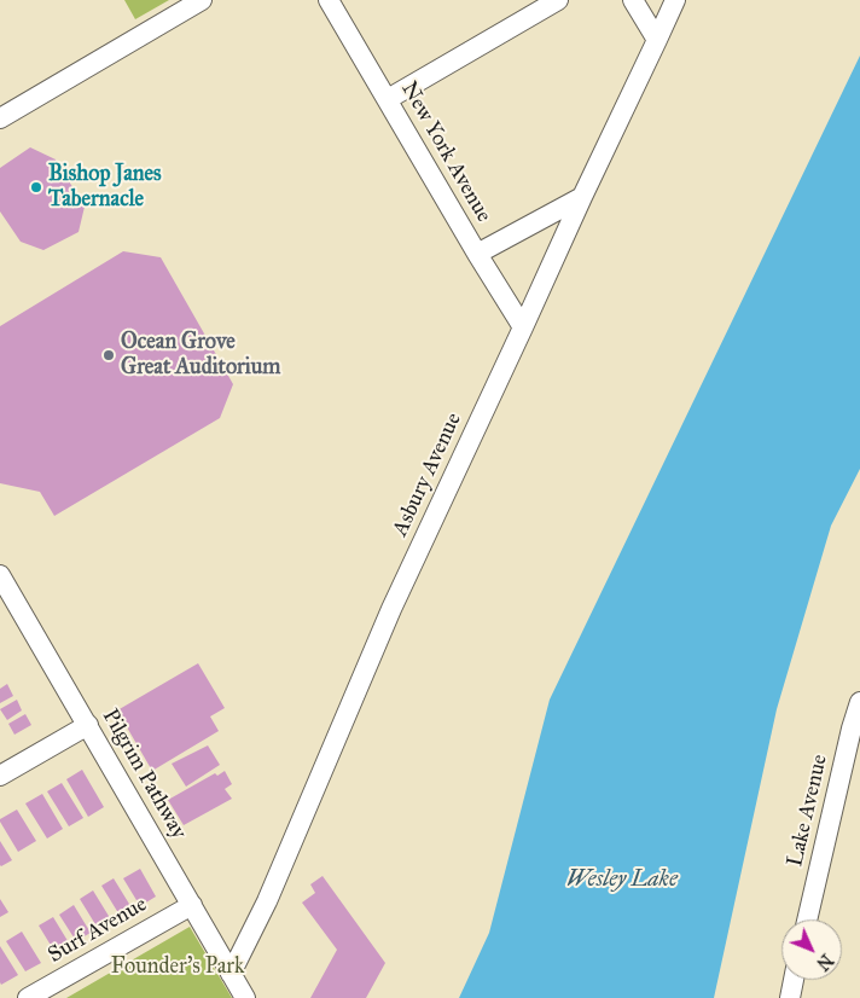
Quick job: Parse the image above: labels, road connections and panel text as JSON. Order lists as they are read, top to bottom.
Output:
{
  "streets": {
    "street": [
      "New York Avenue",
      "Asbury Avenue",
      "Pilgrim Pathway",
      "Lake Avenue",
      "Surf Avenue"
    ]
  },
  "crossings": [
    ["New York Avenue", "Asbury Avenue"],
    ["Asbury Avenue", "Pilgrim Pathway"],
    ["Pilgrim Pathway", "Surf Avenue"]
  ],
  "water": ["Wesley Lake"],
  "parks": ["Founder's Park"],
  "places": ["Bishop Janes Tabernacle", "Ocean Grove Great Auditorium"],
  "north": "bottom right"
}
